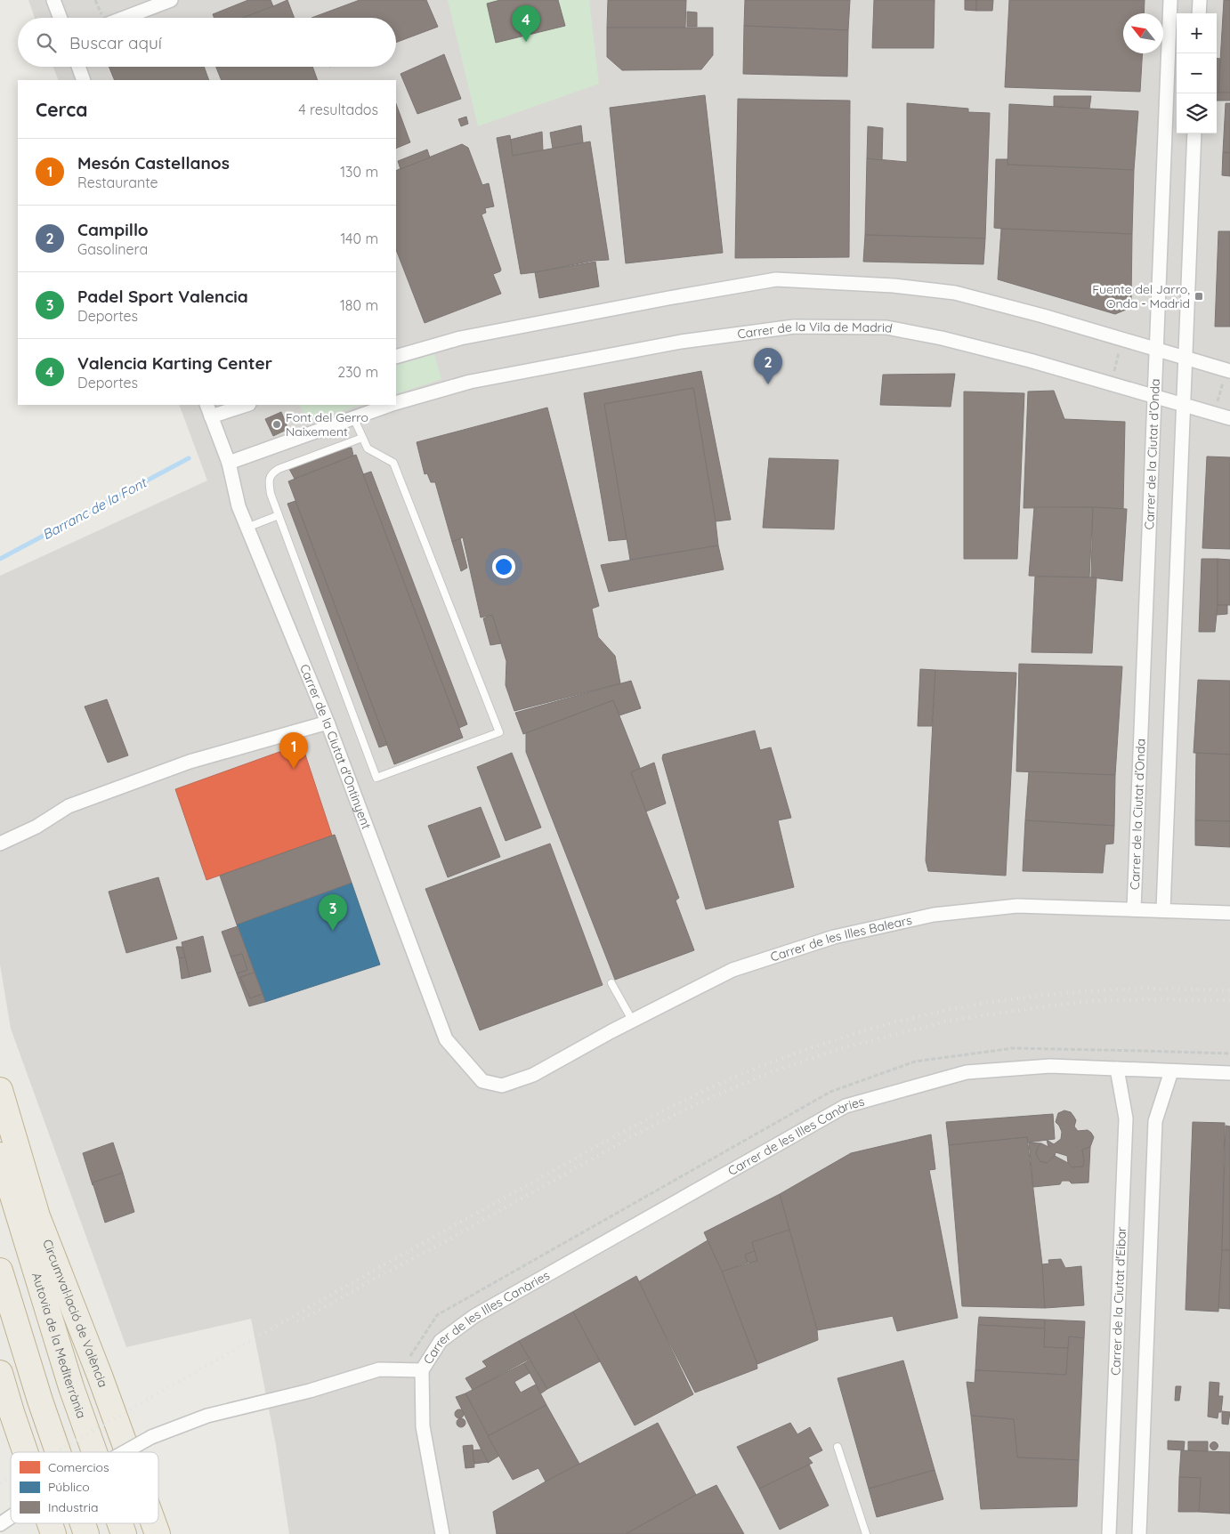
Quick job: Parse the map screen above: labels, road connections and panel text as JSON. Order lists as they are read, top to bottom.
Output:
{
  "streets": {
    "highway": ["Circumval·lació de València", "Autovia de la Mediterrània"],
    "street": [
      "Carrer de la Vila de Madrid",
      "Carrer de la Ciutat d’Onda",
      "Carrer de la Ciutat d'Ontinyent",
      "Carrer de les Illes Balears",
      "Carrer de les Illes Canàries",
      "Carrer de la Ciutat d'Eibar"
    ]
  },
  "crossings": [
    ["Carrer de la Vila de Madrid", "Carrer de la Ciutat d’Onda"],
    ["Carrer de la Vila de Madrid", "Carrer de la Ciutat d'Ontinyent"],
    ["Carrer de la Ciutat d’Onda", "Carrer de les Illes Balears"],
    ["Carrer de la Ciutat d'Ontinyent", "Carrer de les Illes Balears"],
    ["Carrer de les Illes Canàries", "Carrer de la Ciutat d'Eibar"]
  ],
  "water": ["Barranc de la Font"],
  "places": {
    "transit": ["Fuente del Jarro, Onda - Madrid"],
    "other": ["Font del Gerro Naixement"]
  },
  "legend": ["Comercios", "Público", "Industria"],
  "north": "top left",
  "page": {
    "pins": [
      "4",
      "2",
      "1",
      "3"
    ],
    "map_buttons": ["+", "−"],
    "search": "Buscar aquí",
    "heading": ["Cerca", "4 resultados"],
    "list": [
      {
        "mark": "1",
        "name": "Mesón Castellanos",
        "note": "Restaurante",
        "value": "130 m"
      },
      {
        "mark": "2",
        "name": "Campillo",
        "note": "Gasolinera",
        "value": "140 m"
      },
      {
        "mark": "3",
        "name": "Padel Sport Valencia",
        "note": "Deportes",
        "value": "180 m"
      },
      {
        "mark": "4",
        "name": "Valencia Karting Center",
        "note": "Deportes",
        "value": "230 m"
      }
    ]
  }
}
